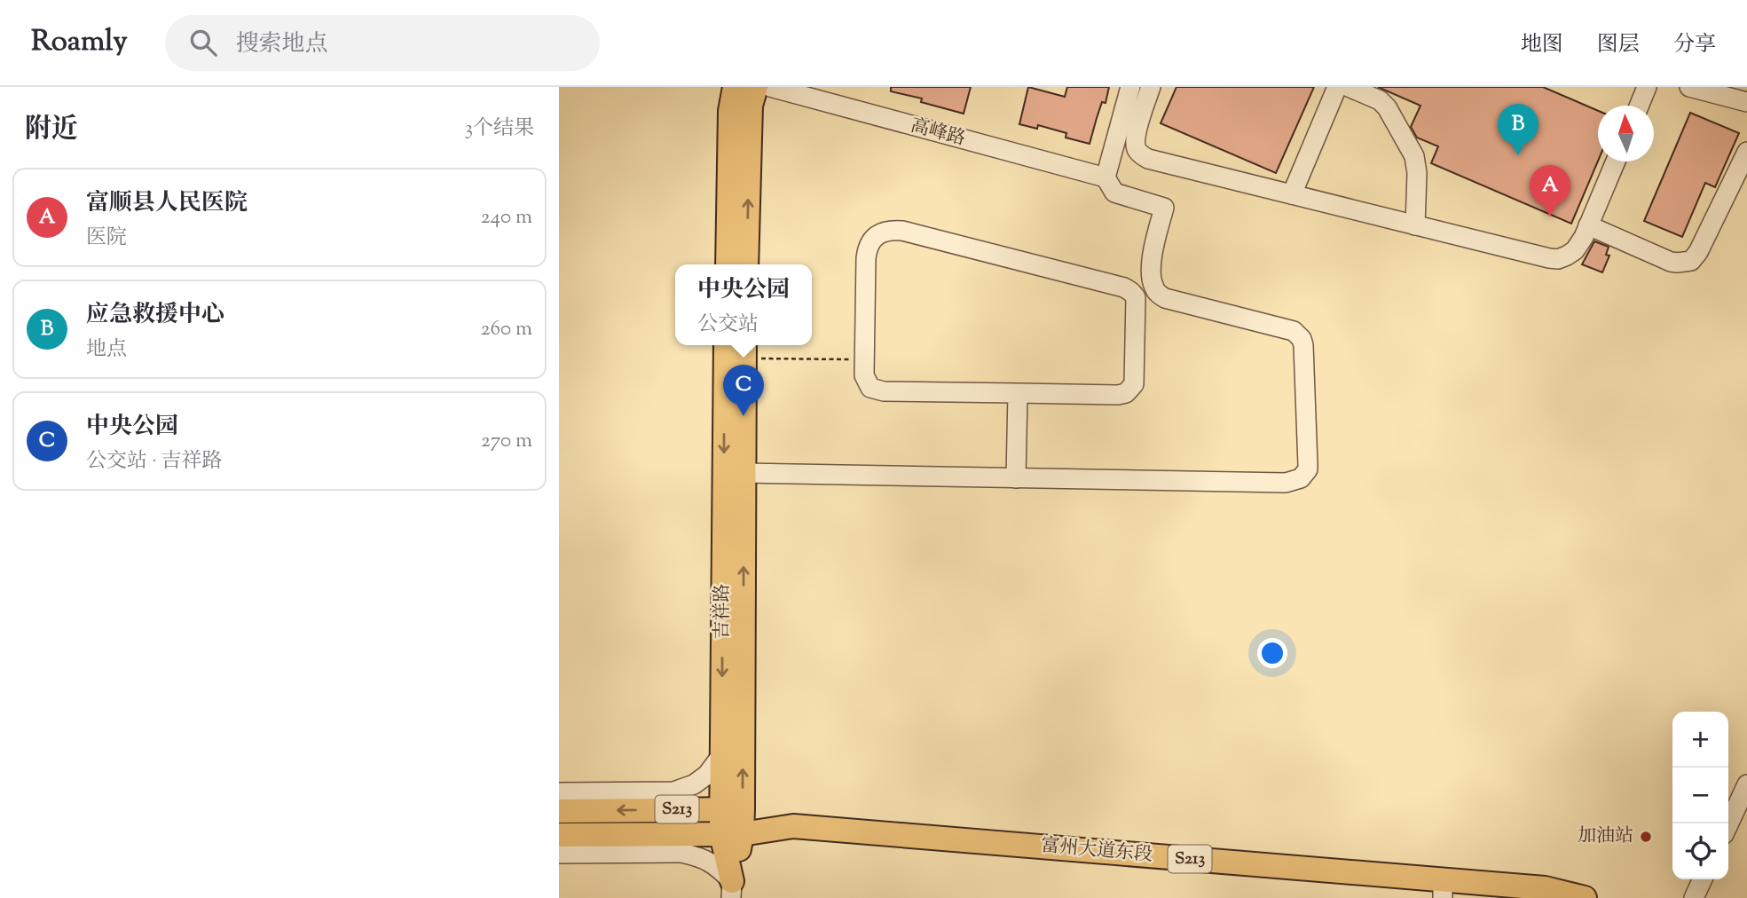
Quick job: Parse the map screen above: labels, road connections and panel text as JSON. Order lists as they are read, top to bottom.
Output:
{
  "streets": {
    "main road": ["吉祥路", "S213", "富州大道东段"],
    "street": ["高峰路"]
  },
  "crossings": [
    ["吉祥路", "S213"],
    ["S213", "富州大道东段"]
  ],
  "places": ["加油站"],
  "north": "top",
  "page": {
    "header": "Roamly",
    "search": "搜索地点",
    "nav": ["地图", "图层", "分享"],
    "heading": ["附近", "3个结果"],
    "pins": ["B", "A", "C"],
    "list": [
      {
        "mark": "A",
        "name": "富顺县人民医院",
        "note": "医院",
        "value": "240 m"
      },
      {
        "mark": "B",
        "name": "应急救援中心",
        "note": "地点",
        "value": "260 m"
      },
      {
        "mark": "C",
        "name": "中央公园",
        "note": "公交站 · 吉祥路",
        "value": "270 m"
      }
    ],
    "popup": ["中央公园", "公交站"],
    "map_buttons": ["+", "−"]
  }
}
